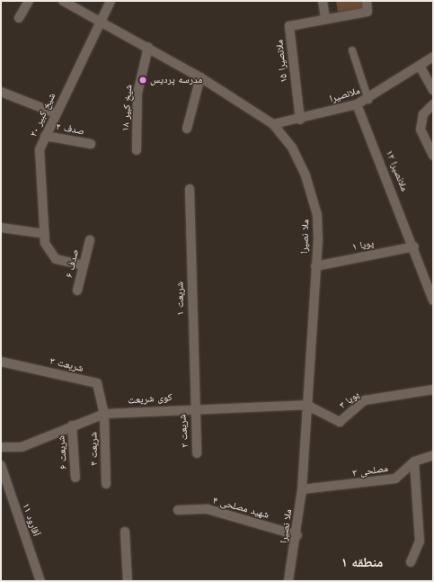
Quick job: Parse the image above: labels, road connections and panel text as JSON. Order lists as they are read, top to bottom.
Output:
{
  "streets": {
    "street": [
      "ملانصیرا ۱۵",
      "ملانصیرا",
      "شیخ کبیر ۱۸",
      "شیخ کبیر ۲۰",
      "صدف ۲",
      "ملانصیرا ۱۲",
      "ملا نصیرا",
      "پویا ۱",
      "صدف ۶",
      "شریعت ۱",
      "شریعت ۳",
      "کوی شریعت",
      "پویا ۳",
      "شریعت ۲",
      "شریعت ۴",
      "شریعت ۶",
      "مصلحی ۳",
      "شهید مصلحی ۴",
      "آقارود ۱۱"
    ]
  },
  "crossings": [
    ["ملانصیرا ۱۵", "ملانصیرا"],
    ["ملانصیرا", "ملانصیرا ۱۲"],
    ["ملانصیرا", "ملا نصیرا"],
    ["شیخ کبیر ۱۸", "ملا نصیرا"],
    ["شیخ کبیر ۲۰", "صدف ۲"],
    ["شیخ کبیر ۲۰", "ملا نصیرا"],
    ["شیخ کبیر ۲۰", "صدف ۶"],
    ["ملانصیرا ۱۲", "پویا ۱"],
    ["ملا نصیرا", "پویا ۱"],
    ["ملا نصیرا", "کوی شریعت"],
    ["ملا نصیرا", "پویا ۳"],
    ["ملا نصیرا", "مصلحی ۳"],
    ["ملا نصیرا", "شهید مصلحی ۴"],
    ["شریعت ۱", "کوی شریعت"],
    ["شریعت ۱", "شریعت ۲"],
    ["شریعت ۳", "کوی شریعت"],
    ["شریعت ۳", "شریعت ۴"],
    ["کوی شریعت", "پویا ۳"],
    ["کوی شریعت", "شریعت ۲"],
    ["کوی شریعت", "شریعت ۴"],
    ["کوی شریعت", "شریعت ۶"]
  ],
  "districts": ["منطقه ۱"],
  "places": ["مدرسه پردیس"]
}
